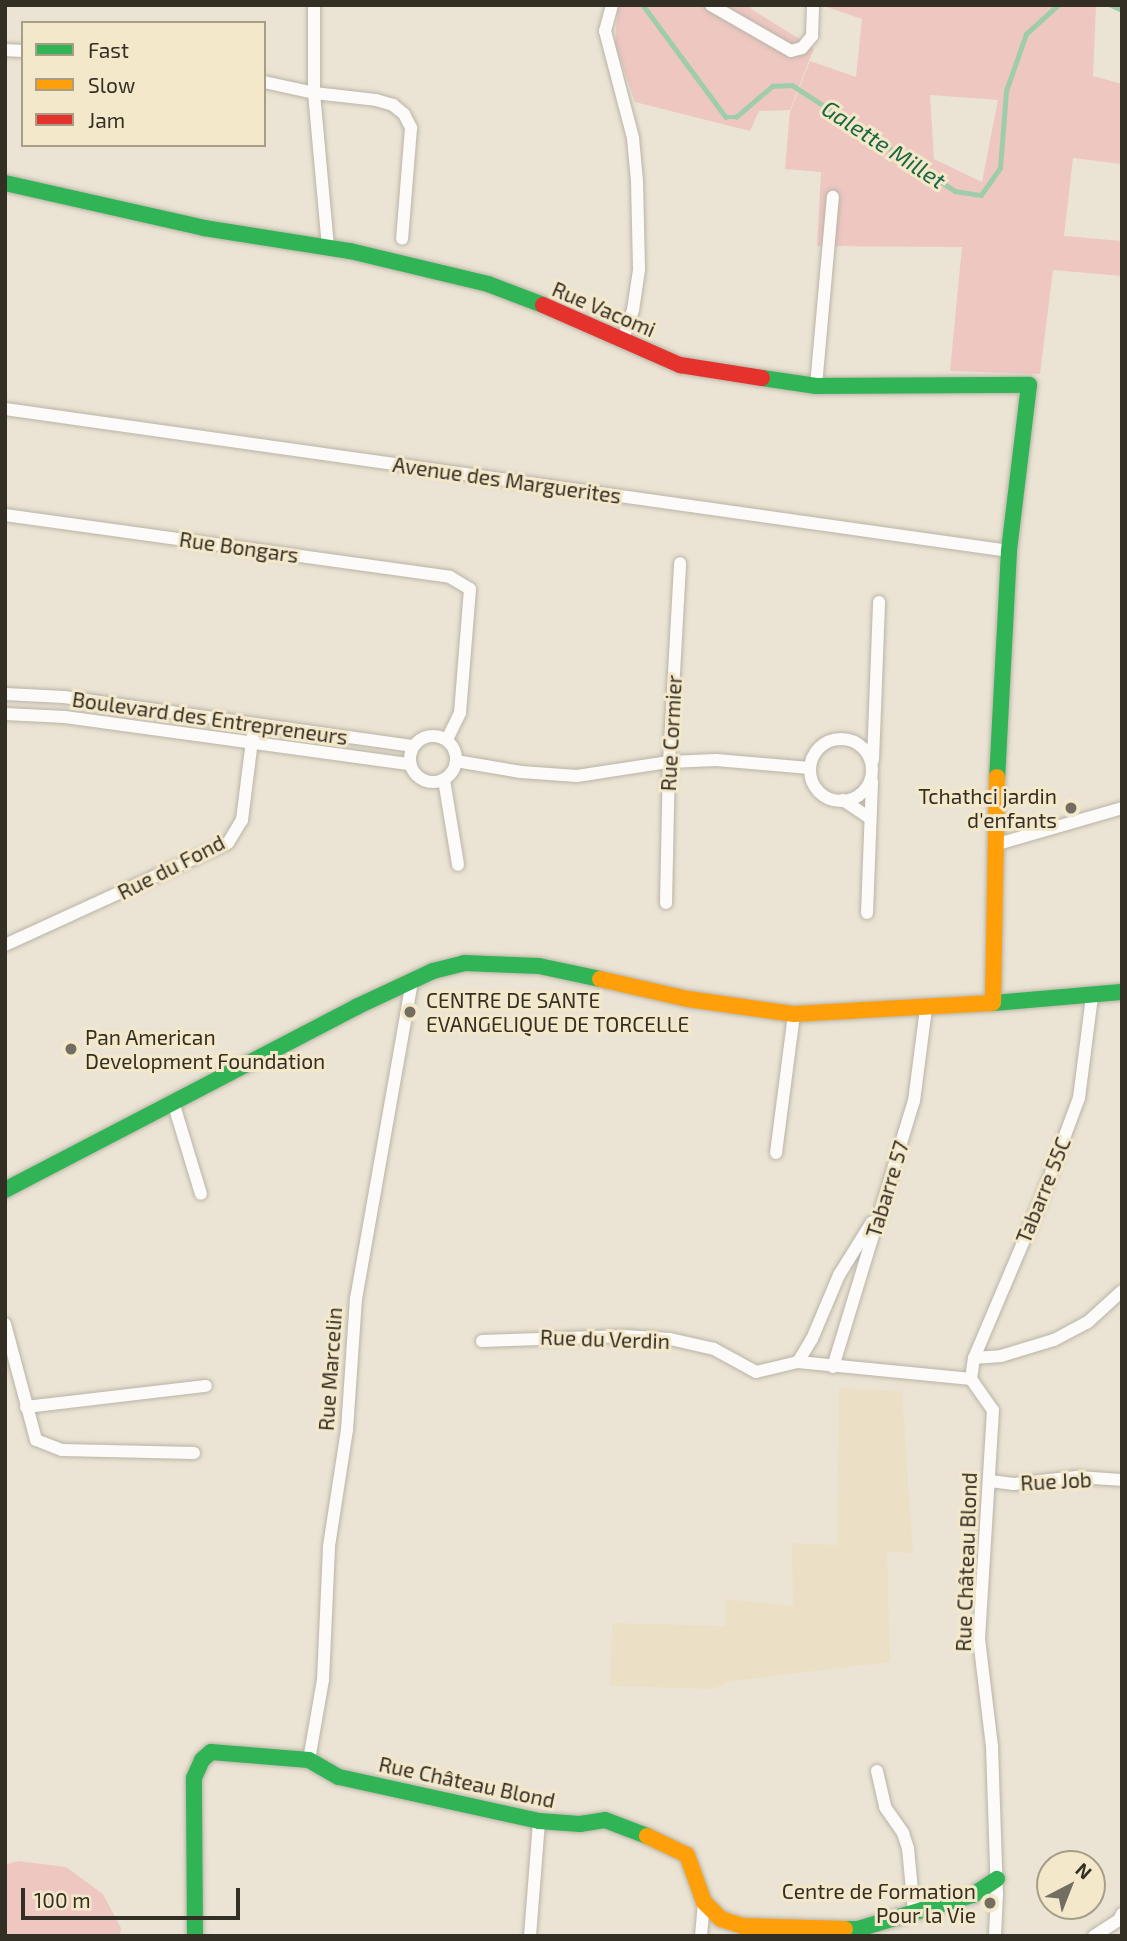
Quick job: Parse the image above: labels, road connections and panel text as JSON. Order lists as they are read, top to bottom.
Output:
{
  "streets": {
    "street": [
      "Rue Vacomi",
      "Avenue des Marguerites",
      "Rue Bongars",
      "Boulevard des Entrepreneurs",
      "Rue Cormier",
      "Rue du Fond",
      "Tabarre 57",
      "Tabarre 55C",
      "Rue du Verdin",
      "Rue Marcelin",
      "Rue Job",
      "Rue Château Blond"
    ]
  },
  "crossings": [
    ["Rue Vacomi", "Avenue des Marguerites"],
    ["Rue Bongars", "Boulevard des Entrepreneurs"],
    ["Boulevard des Entrepreneurs", "Rue du Fond"],
    ["Tabarre 57", "Rue du Verdin"],
    ["Tabarre 55C", "Rue du Verdin"],
    ["Tabarre 55C", "Rue Château Blond"],
    ["Rue du Verdin", "Rue Château Blond"],
    ["Rue Marcelin", "Rue Château Blond"],
    ["Rue Job", "Rue Château Blond"]
  ],
  "water": ["Galette Millet"],
  "places": [
    "Tchathci jardin d'enfants",
    "CENTRE DE SANTE EVANGELIQUE DE TORCELLE",
    "Pan American Development Foundation",
    "Centre de Formation Pour la Vie"
  ],
  "legend": ["Fast", "Slow", "Jam"],
  "scale_bar": "100 m",
  "north": "top right"
}
